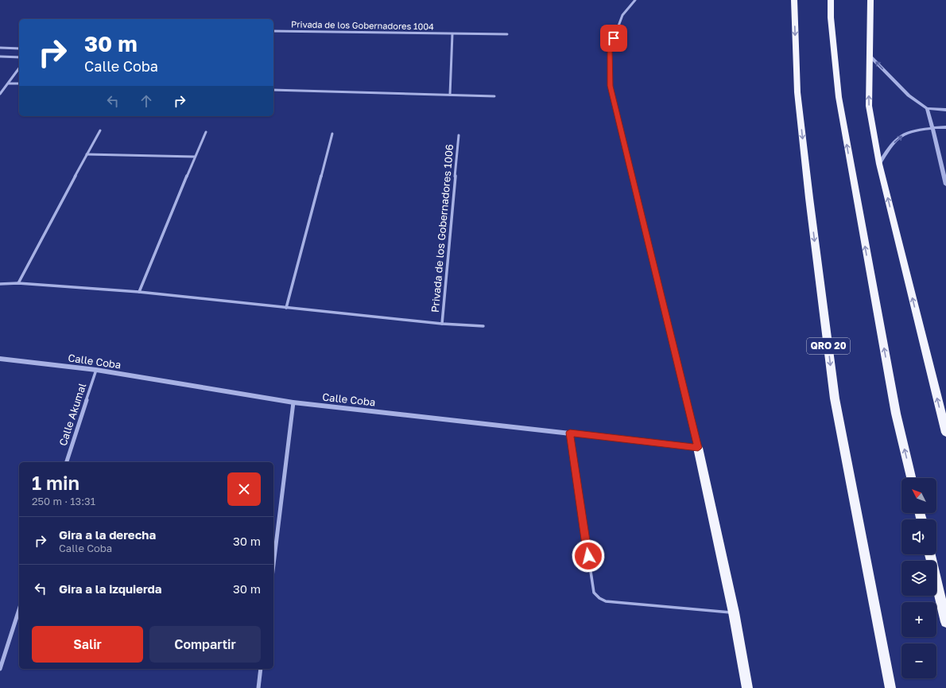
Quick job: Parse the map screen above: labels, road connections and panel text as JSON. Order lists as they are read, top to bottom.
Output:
{
  "streets": {
    "highway": ["QRO 20"],
    "street": [
      "Privada de los Gobernadores 1004",
      "Privada de los Gobernadores 1006",
      "Calle Coba",
      "Calle Akumal"
    ]
  },
  "crossings": [
    ["Calle Coba", "Calle Akumal"]
  ],
  "north": "top left",
  "page": {
    "turn": ["30 m", "Calle Coba"],
    "heading": ["1 min", "250 m · 13:31"],
    "map_buttons": ["+", "−"],
    "list": [
      {
        "name": "Gira a la derecha",
        "note": "Calle Coba",
        "value": "30 m"
      },
      {
        "name": "Gira a la izquierda",
        "value": "30 m"
      }
    ],
    "buttons": ["Salir", "Compartir"]
  }
}
